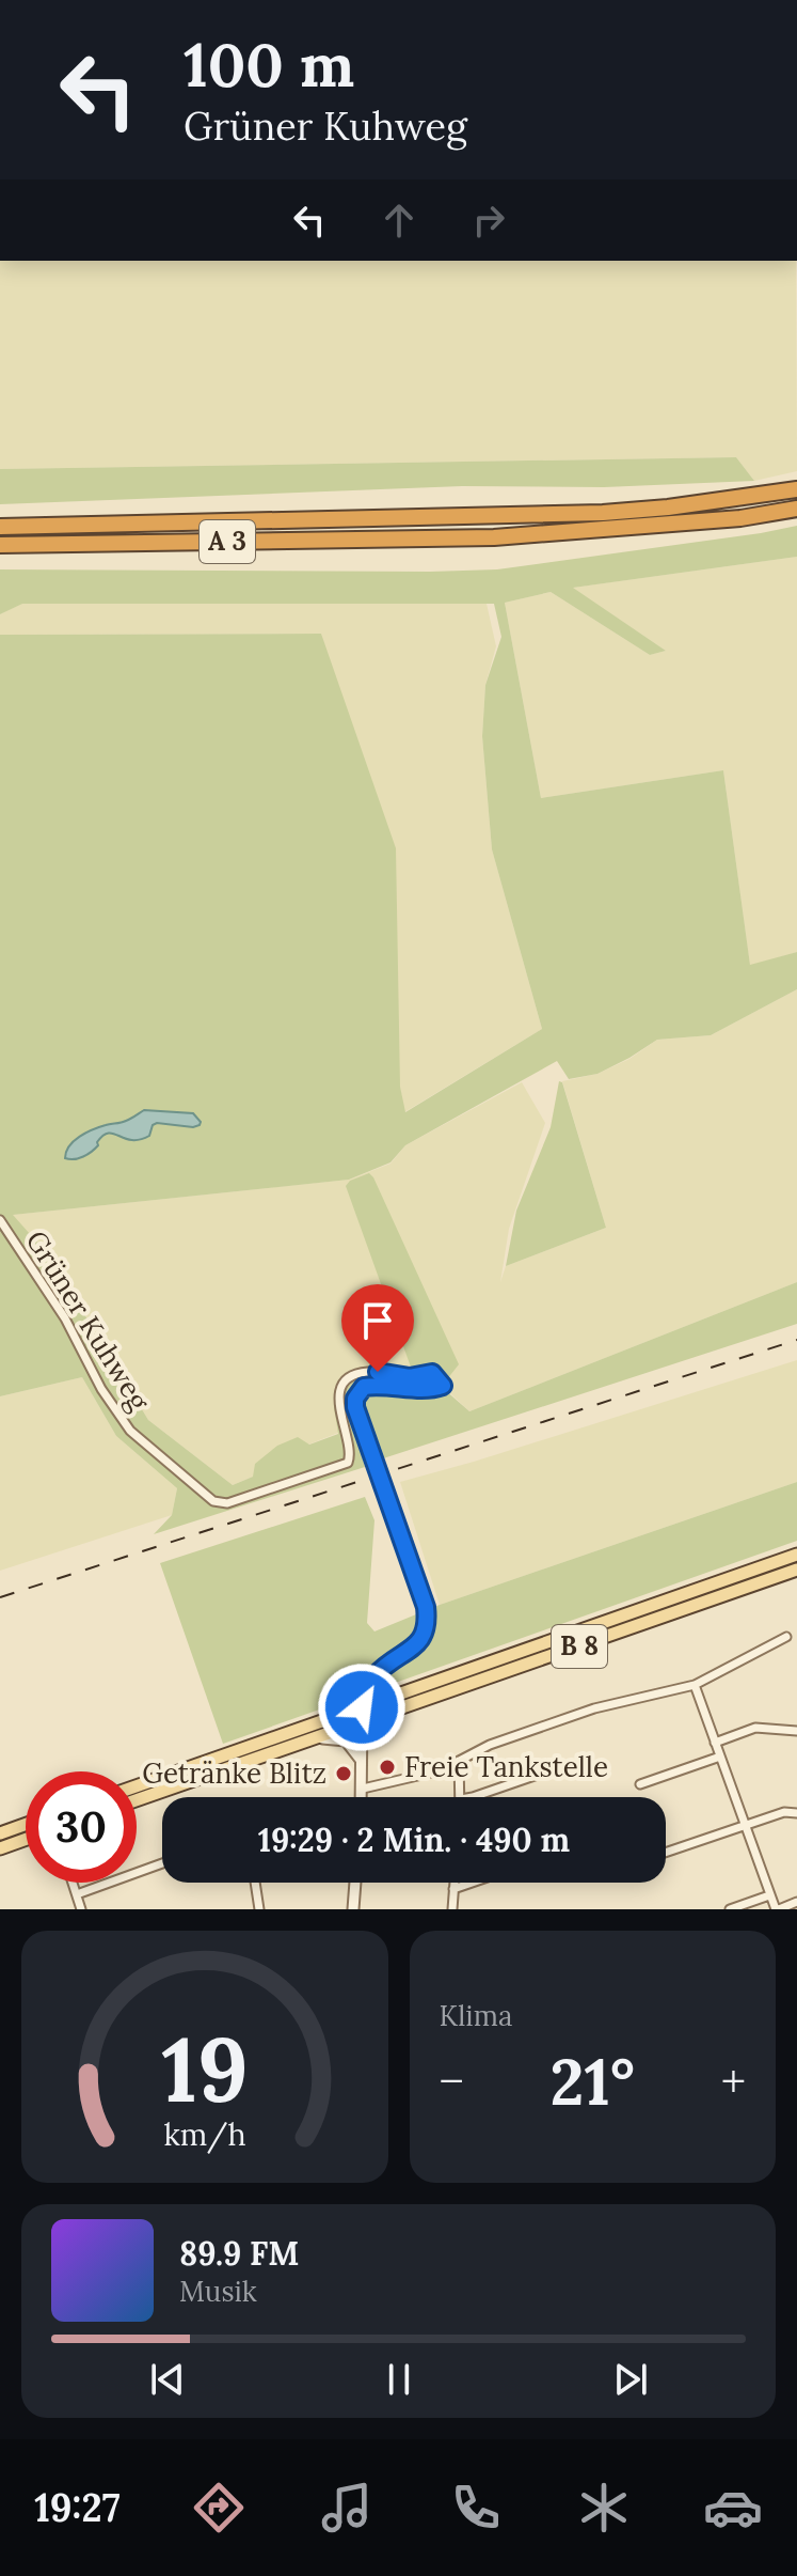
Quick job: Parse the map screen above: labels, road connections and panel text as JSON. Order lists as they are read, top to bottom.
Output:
{
  "streets": {
    "highway": ["A 3"],
    "main road": ["B 8"],
    "street": ["Grüner Kuhweg"]
  },
  "crossings": [
    ["Grüner Kuhweg", "B 8"]
  ],
  "places": ["Freie Tankstelle", "Getränke Blitz"],
  "page": {
    "turn": ["100 m", "Grüner Kuhweg"],
    "limit": "30",
    "trip": "19:29 · 2 Min. · 490 m",
    "tile": "Klima",
    "heat": ["−", "21°", "+"],
    "song": ["89.9 FM", "Musik"],
    "tabs": "19:27",
    "gauge": ["19", "km/h"]
  }
}
